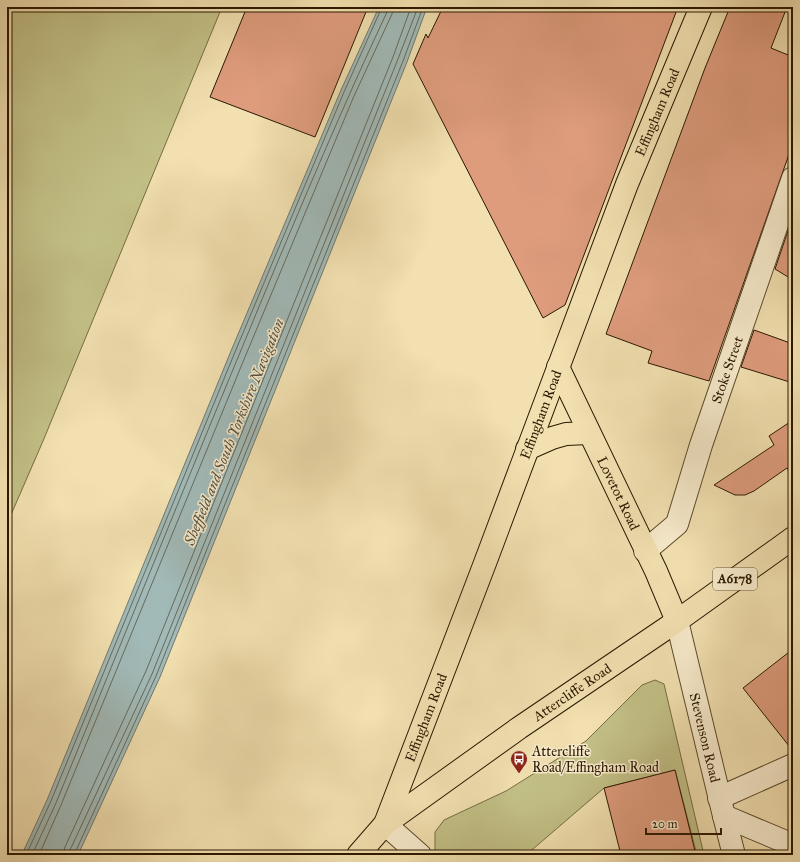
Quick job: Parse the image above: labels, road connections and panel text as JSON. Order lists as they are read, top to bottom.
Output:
{
  "streets": {
    "main road": [
      "Effingham Road",
      "Lovetot Road",
      "A6178",
      "Attercliffe Road"
    ],
    "street": ["Stoke Street", "Stevenson Road"]
  },
  "crossings": [
    ["Effingham Road", "Lovetot Road"],
    ["Effingham Road", "Attercliffe Road"],
    ["Stoke Street", "Lovetot Road"],
    ["Lovetot Road", "Attercliffe Road"],
    ["Lovetot Road", "Stevenson Road"],
    ["Attercliffe Road", "Stevenson Road"]
  ],
  "water": ["Sheffield and South Yorkshire Navigation"],
  "places": {
    "bus stop": ["Attercliffe Road/Effingham Road"]
  },
  "scale_bar": "20 m"
}
